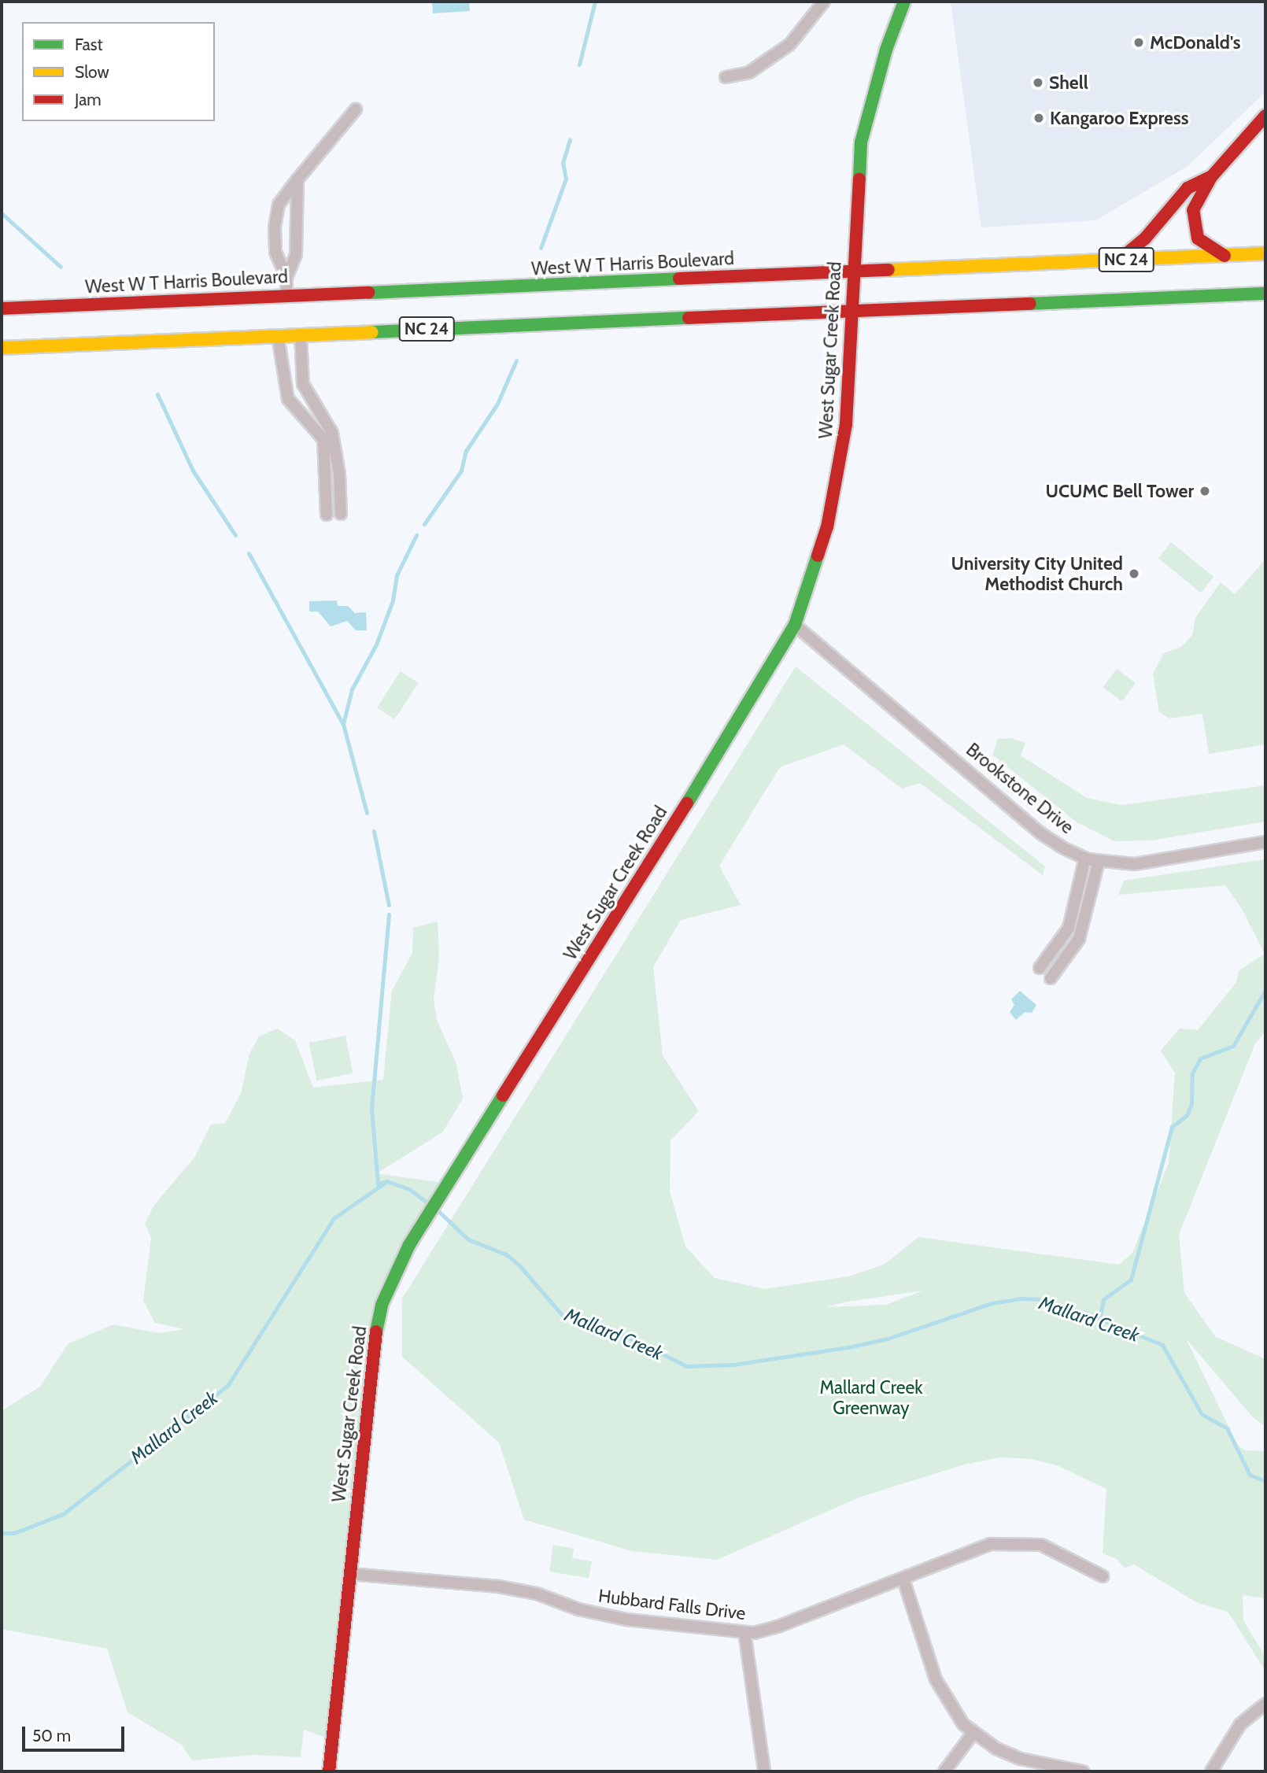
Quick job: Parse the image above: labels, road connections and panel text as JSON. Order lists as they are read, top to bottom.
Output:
{
  "streets": {
    "main road": ["NC 24", "West W T Harris Boulevard", "West Sugar Creek Road"],
    "street": ["Brookstone Drive", "Hubbard Falls Drive"]
  },
  "crossings": [
    ["NC 24", "West Sugar Creek Road"],
    ["West W T Harris Boulevard", "West Sugar Creek Road"],
    ["West Sugar Creek Road", "Brookstone Drive"],
    ["West Sugar Creek Road", "Hubbard Falls Drive"]
  ],
  "water": ["Mallard Creek"],
  "parks": ["Mallard Creek Greenway"],
  "places": [
    "McDonald's",
    "Shell",
    "Kangaroo Express",
    "UCUMC Bell Tower",
    "University City United Methodist Church"
  ],
  "legend": ["Fast", "Slow", "Jam"],
  "scale_bar": "50 m"
}
